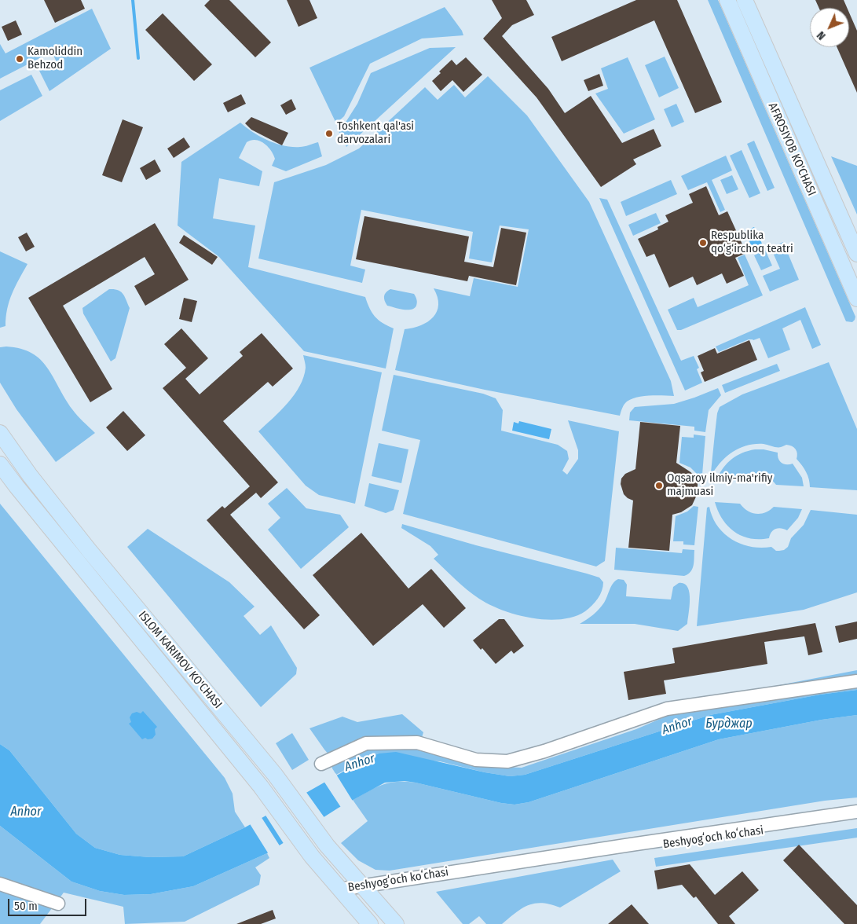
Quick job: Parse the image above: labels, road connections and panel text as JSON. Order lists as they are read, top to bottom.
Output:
{
  "streets": {
    "main road": ["AFROSIYOB KO'CHASI", "ISLOM KARIMOV KO'CHASI"],
    "street": ["Beshyogʻoch koʻchasi"]
  },
  "crossings": [
    ["ISLOM KARIMOV KO'CHASI", "Beshyogʻoch koʻchasi"]
  ],
  "water": ["Бурджар", "Anhor"],
  "places": [
    "Kamoliddin Behzod",
    "Toshkent qal'asi darvozalari",
    "Respublika qo‘g‘irchoq teatri",
    "Oqsaroy ilmiy-ma'rifiy majmuasi"
  ],
  "scale_bar": "50 m",
  "north": "bottom left"
}
